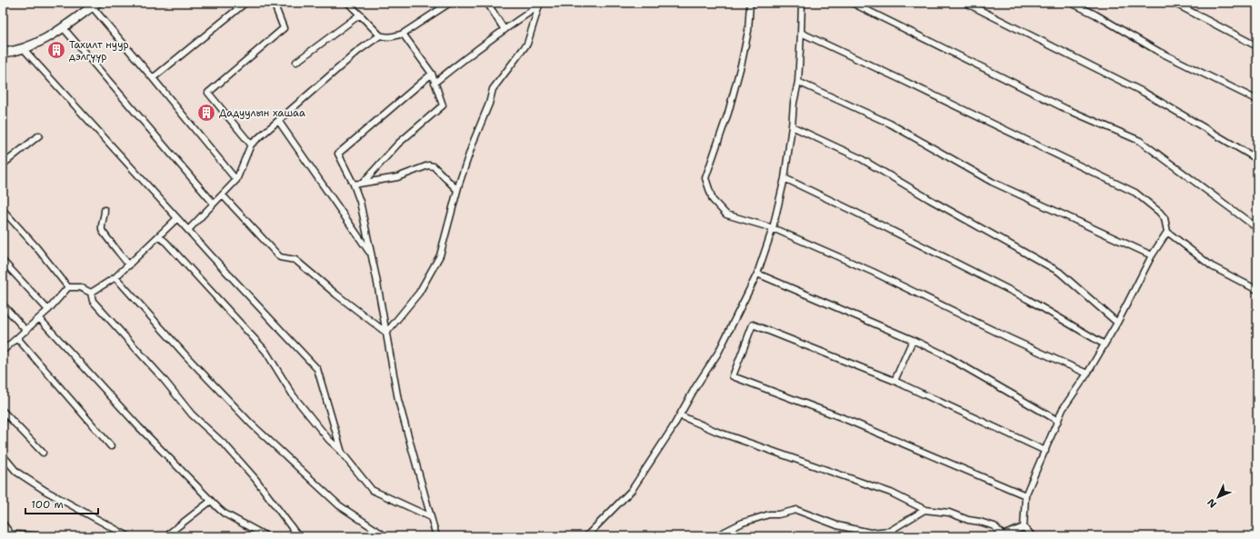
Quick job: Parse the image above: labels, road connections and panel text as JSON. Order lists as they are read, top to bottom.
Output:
{
  "places": {
    "building": ["Тахилт нуур дэлгүүр", "Дадуулын хашаа"]
  },
  "scale_bar": "100 m",
  "north": "bottom left"
}
